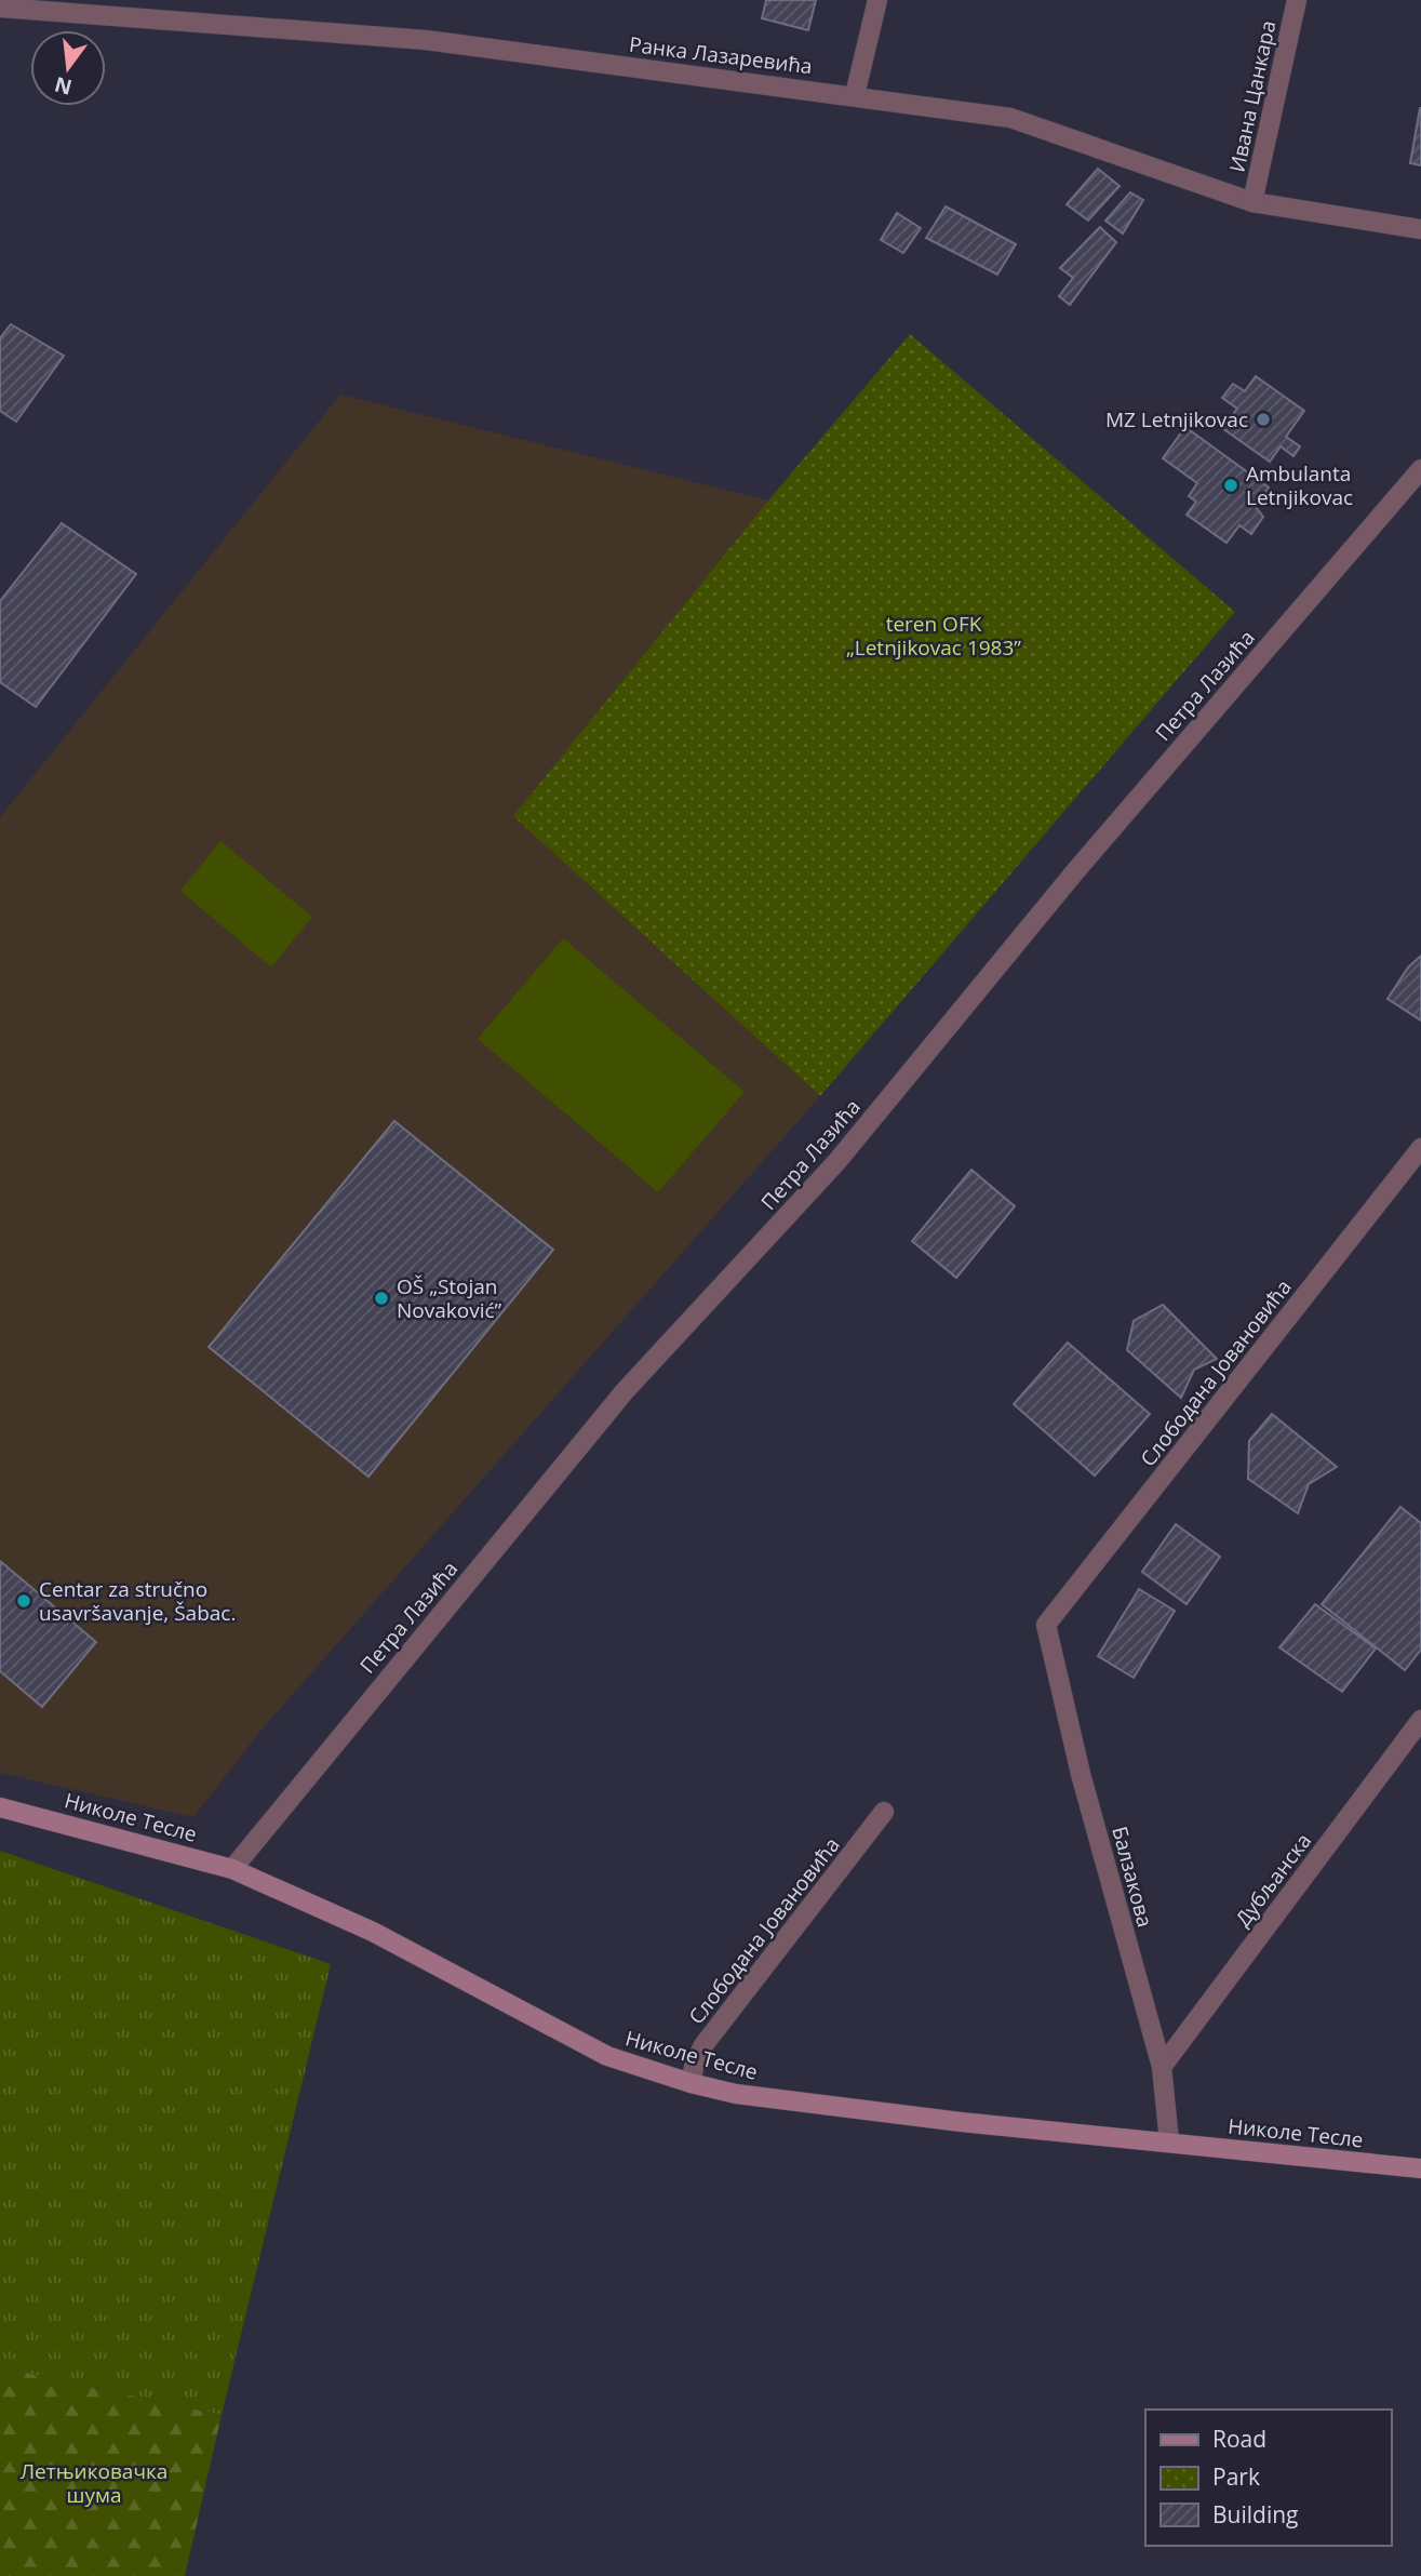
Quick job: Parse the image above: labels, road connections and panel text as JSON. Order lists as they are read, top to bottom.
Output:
{
  "streets": {
    "street": [
      "Ранка Лазаревића",
      "Ивана Цанкара",
      "Петра Лазића",
      "Слободана Јовановића",
      "Николе Тесле",
      "Балзакова",
      "Дубљанска"
    ]
  },
  "crossings": [
    ["Ранка Лазаревића", "Ивана Цанкара"],
    ["Петра Лазића", "Николе Тесле"],
    ["Слободана Јовановића", "Николе Тесле"],
    ["Слободана Јовановића", "Балзакова"],
    ["Николе Тесле", "Балзакова"],
    ["Балзакова", "Дубљанска"]
  ],
  "parks": ["teren OFK „Letnjikovac 1983”", "Летњиковачка шума"],
  "places": [
    "MZ Letnjikovac",
    "Ambulanta Letnjikovac",
    "OŠ „Stojan Novaković”",
    "Centar za stručno usavršavanje, Šabac."
  ],
  "legend": ["Road", "Park", "Building"],
  "north": "bottom"
}
